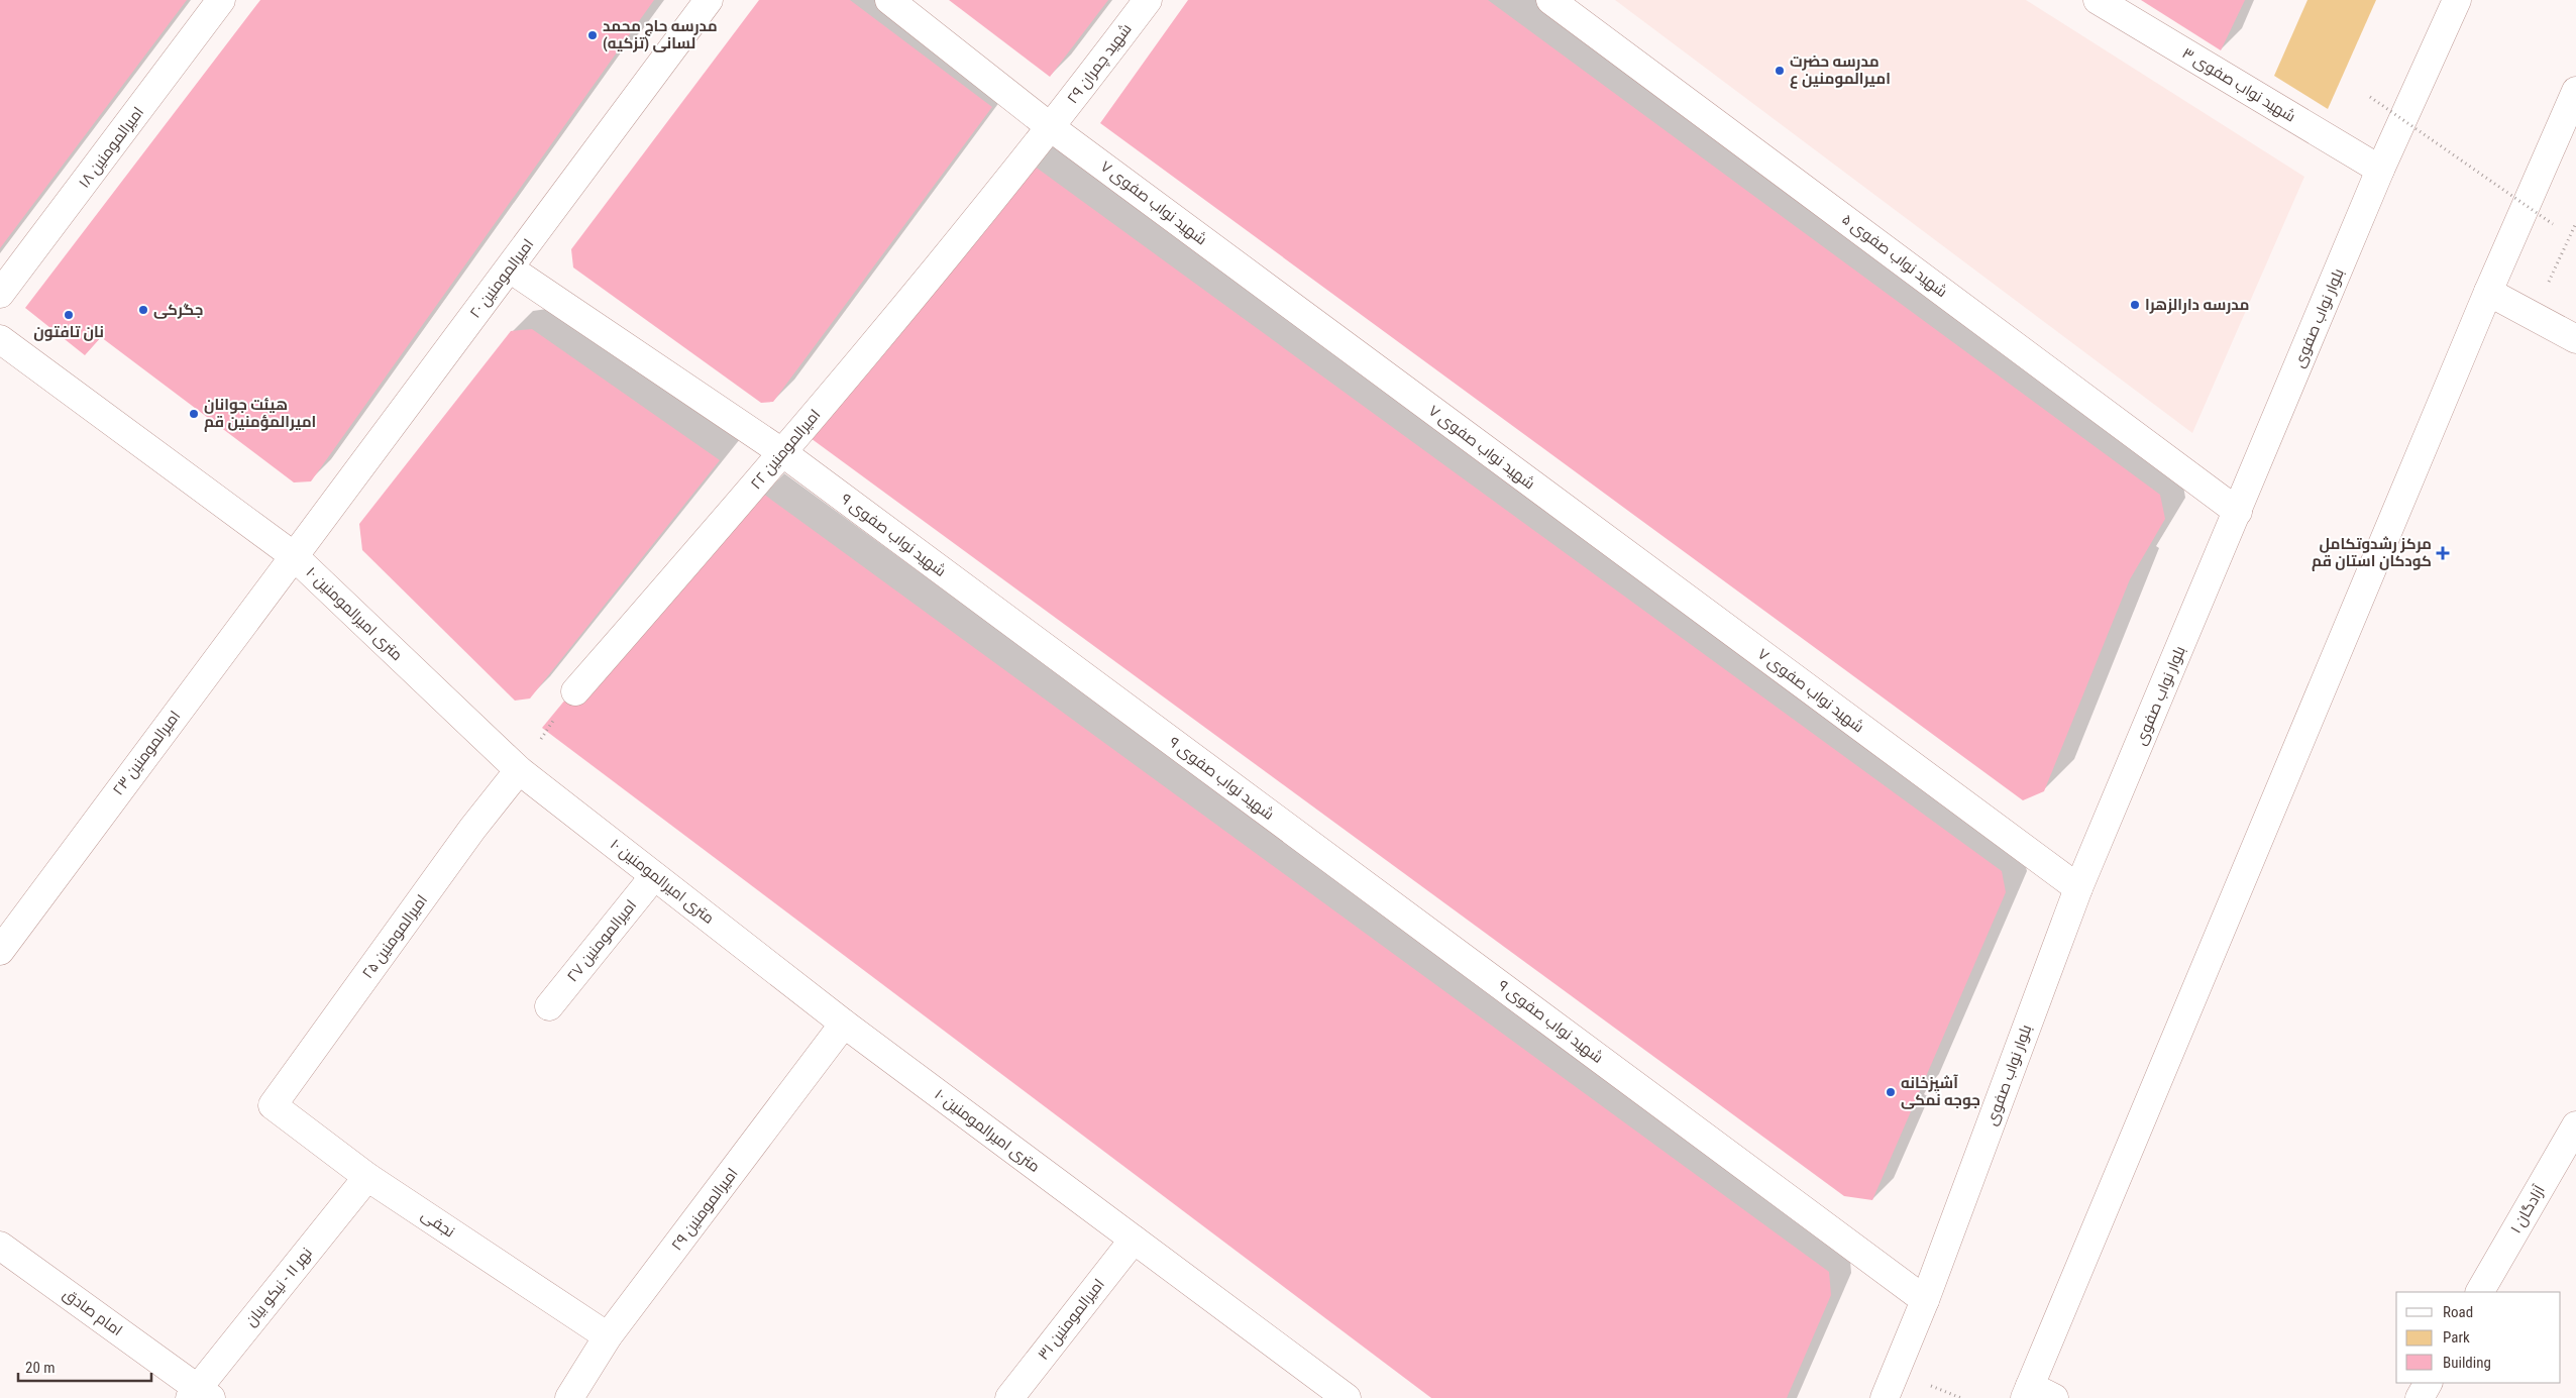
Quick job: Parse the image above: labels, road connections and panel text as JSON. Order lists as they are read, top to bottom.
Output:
{
  "streets": {
    "street": [
      "شهید چمران ۲۹",
      "شهید نواب صفوی ۳",
      "امیرالمومنین ۱۸",
      "شهید نواب صفوی ۷",
      "شهید نواب صفوی ۵",
      "امیرالمومنین ۲۰",
      "بلوار نواب صفوی",
      "امیرالمومنین ۲۲",
      "شهید نواب صفوی ۹",
      "۱۰ متری امیرالمومنین",
      "امیرالمومنین ۲۳",
      "امیرالمومنین ۲۵",
      "امیرالمومنین ۲۷",
      "امیرالمومنین ۲۹",
      "آزادگان ۱",
      "نجفی",
      "نهر ۱۱ - نیکو بیان",
      "امام صادق",
      "امیرالمومنین ۳۱"
    ]
  },
  "crossings": [
    ["شهید چمران ۲۹", "شهید نواب صفوی ۷"],
    ["شهید چمران ۲۹", "امیرالمومنین ۲۲"],
    ["شهید نواب صفوی ۳", "بلوار نواب صفوی"],
    ["شهید نواب صفوی ۷", "بلوار نواب صفوی"],
    ["شهید نواب صفوی ۷", "امیرالمومنین ۲۲"],
    ["شهید نواب صفوی ۵", "بلوار نواب صفوی"],
    ["امیرالمومنین ۲۰", "شهید نواب صفوی ۹"],
    ["امیرالمومنین ۲۰", "۱۰ متری امیرالمومنین"],
    ["امیرالمومنین ۲۰", "امیرالمومنین ۲۳"],
    ["بلوار نواب صفوی", "شهید نواب صفوی ۹"],
    ["امیرالمومنین ۲۲", "شهید نواب صفوی ۹"],
    ["۱۰ متری امیرالمومنین", "امیرالمومنین ۲۳"],
    ["۱۰ متری امیرالمومنین", "امیرالمومنین ۲۵"],
    ["۱۰ متری امیرالمومنین", "امیرالمومنین ۲۷"],
    ["۱۰ متری امیرالمومنین", "امیرالمومنین ۲۹"],
    ["۱۰ متری امیرالمومنین", "امیرالمومنین ۳۱"],
    ["امیرالمومنین ۲۵", "نجفی"],
    ["امیرالمومنین ۲۹", "نجفی"],
    ["نجفی", "نهر ۱۱ - نیکو بیان"],
    ["نهر ۱۱ - نیکو بیان", "امام صادق"]
  ],
  "places": {
    "other": [
      "مدرسه حاج محمد لسانی (تزکیه)",
      "مدرسه حضرت امیرالمومنین ع",
      "مدرسه دارالزهرا",
      "جگرکی",
      "نان تافتون",
      "هیئت جوانان امیرالمؤمنین قم",
      "آشپزخانه جوجه نمکی"
    ],
    "health": ["مرکز رشدوتکامل کودکان استان قم"]
  },
  "legend": ["Road", "Park", "Building"],
  "scale_bar": "20 m"
}
